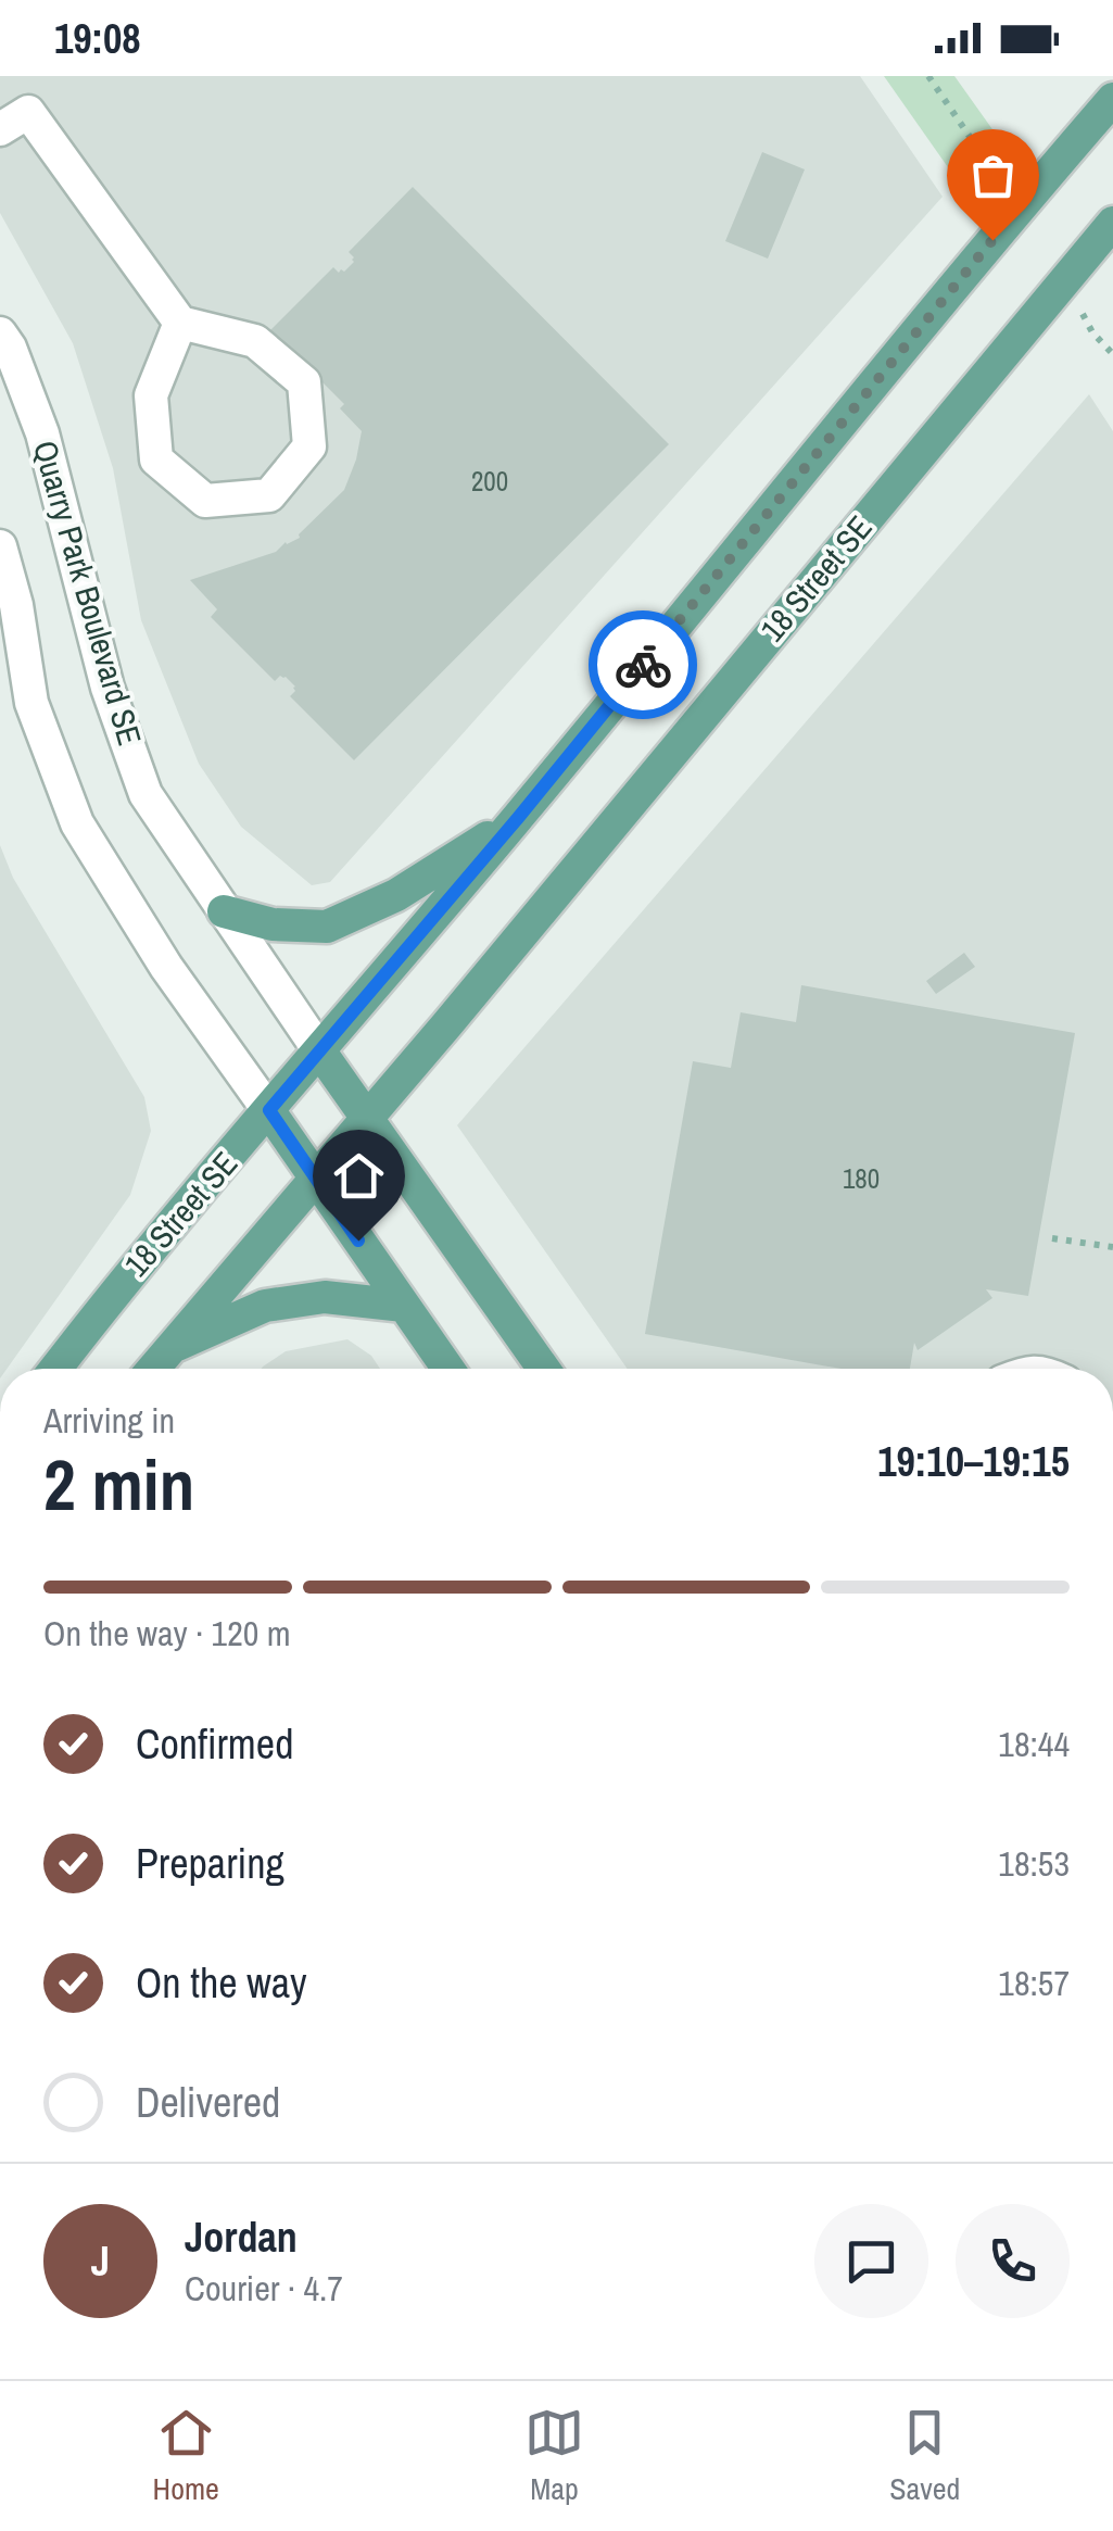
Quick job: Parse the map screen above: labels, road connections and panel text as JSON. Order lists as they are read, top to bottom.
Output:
{
  "streets": {
    "main road": ["18 Street SE", "Quarry Park Boulevard SE"]
  },
  "crossings": [
    ["18 Street SE", "Quarry Park Boulevard SE"]
  ],
  "house_numbers": ["200", "180"],
  "page": {
    "status": "19:08",
    "heading": ["2 min", "Arriving in", "19:10–19:15"],
    "panel": ["Jordan", "Courier · 4.7"],
    "bar": "On the way · 120 m",
    "list": [
      ["Confirmed", "18:44"],
      ["Preparing", "18:53"],
      ["On the way", "18:57"],
      "Delivered"
    ],
    "round": "J",
    "tabs": ["Home", "Map", "Saved"]
  }
}
